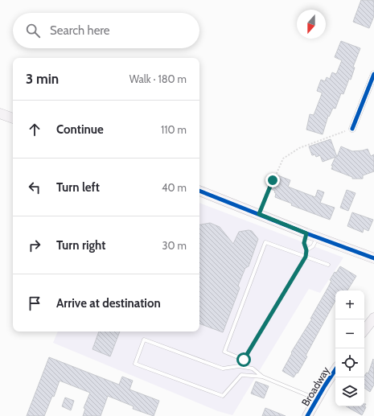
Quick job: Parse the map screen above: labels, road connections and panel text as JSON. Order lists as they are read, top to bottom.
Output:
{
  "streets": {
    "street": ["Broadway"]
  },
  "north": "bottom",
  "page": {
    "search": "Search here",
    "heading": ["3 min", "Walk · 180 m"],
    "list": [
      ["Continue", "110 m"],
      ["Turn left", "40 m"],
      ["Turn right", "30 m"],
      "Arrive at destination"
    ],
    "map_buttons": ["+", "−"]
  }
}
